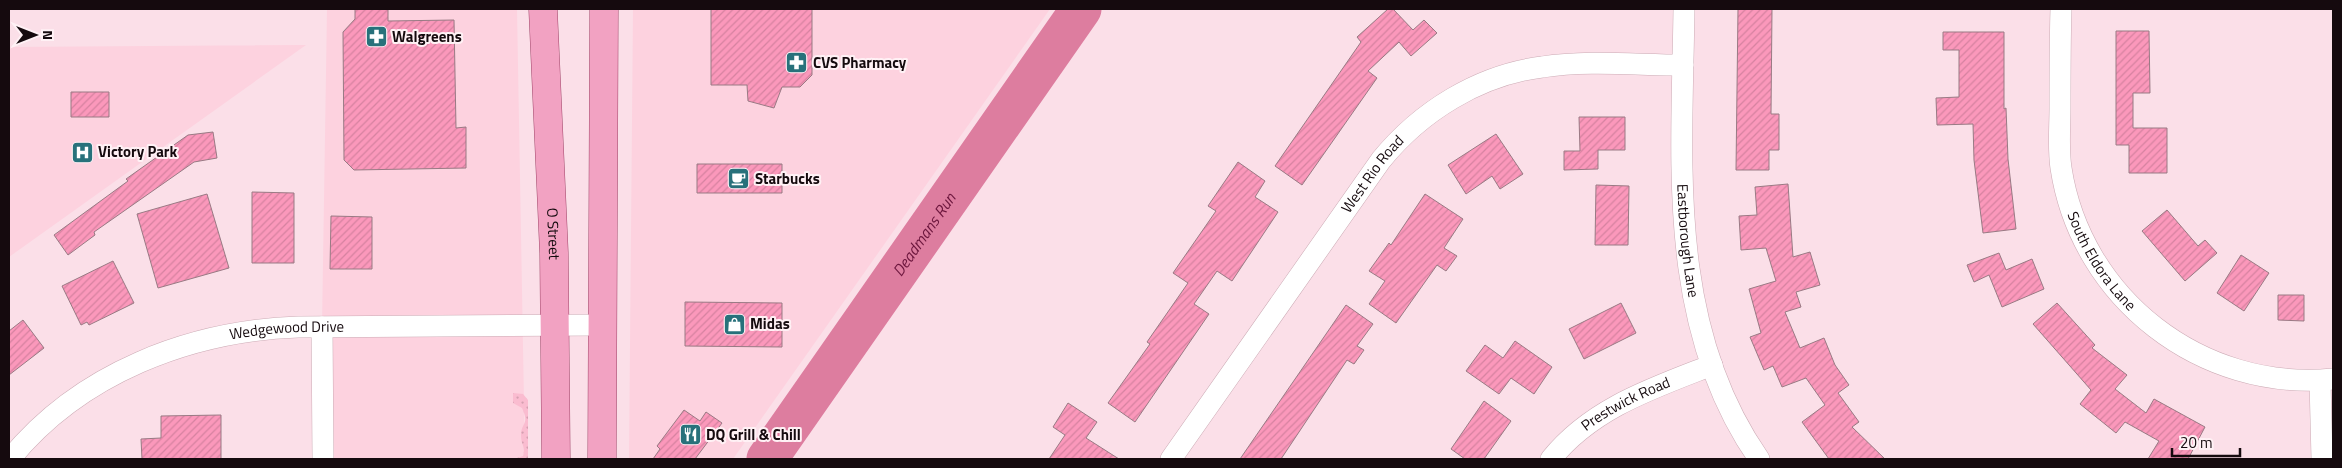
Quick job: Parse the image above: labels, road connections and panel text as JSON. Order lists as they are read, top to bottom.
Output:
{
  "streets": {
    "main road": ["O Street"],
    "street": [
      "West Rio Road",
      "Eastborough Lane",
      "South Eldora Lane",
      "Wedgewood Drive",
      "Prestwick Road"
    ]
  },
  "crossings": [
    ["West Rio Road", "Eastborough Lane"],
    ["O Street", "Wedgewood Drive"],
    ["Eastborough Lane", "Prestwick Road"]
  ],
  "water": ["Deadmans Run"],
  "places": {
    "pharmacy": ["Walgreens", "CVS Pharmacy"],
    "hospital": ["Victory Park"],
    "cafe": ["Starbucks"],
    "shop": ["Midas"],
    "restaurant": ["DQ Grill & Chill"]
  },
  "scale_bar": "20 m",
  "north": "right"
}
